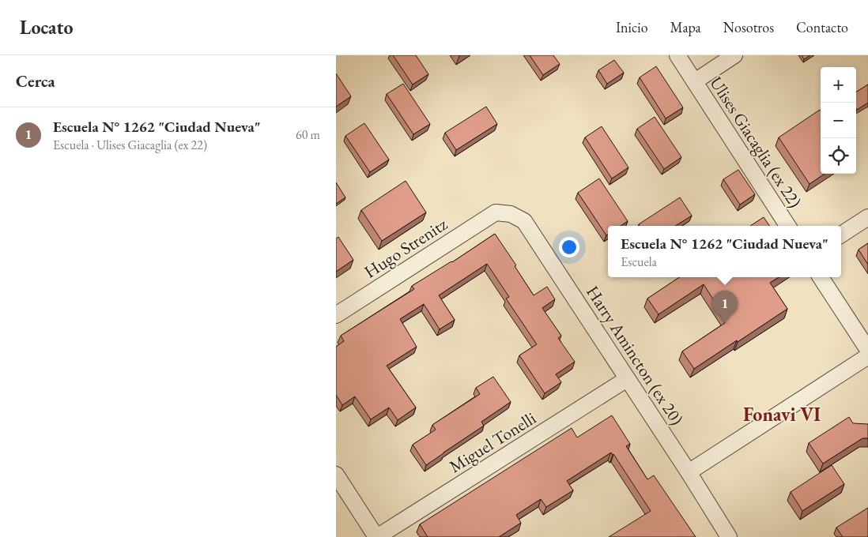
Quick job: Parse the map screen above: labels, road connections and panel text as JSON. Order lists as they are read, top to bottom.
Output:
{
  "streets": {
    "street": [
      "Ulises Giacaglia (ex 22)",
      "Hugo Strenitz",
      "Harry Amincton (ex 20)",
      "Miguel Tonelli"
    ]
  },
  "crossings": [
    ["Hugo Strenitz", "Harry Amincton (ex 20)"],
    ["Harry Amincton (ex 20)", "Miguel Tonelli"]
  ],
  "districts": ["Fonavi VI"],
  "page": {
    "header": "Locato",
    "nav": [
      "Inicio",
      "Mapa",
      "Nosotros",
      "Contacto"
    ],
    "heading": "Cerca",
    "map_buttons": ["+", "−"],
    "list": [
      {
        "mark": "1",
        "name": "Escuela N° 1262 \"Ciudad Nueva\"",
        "note": "Escuela · Ulises Giacaglia (ex 22)",
        "value": "60 m"
      }
    ],
    "popup": ["Escuela N° 1262 \"Ciudad Nueva\"", "Escuela"],
    "pins": "1"
  }
}
